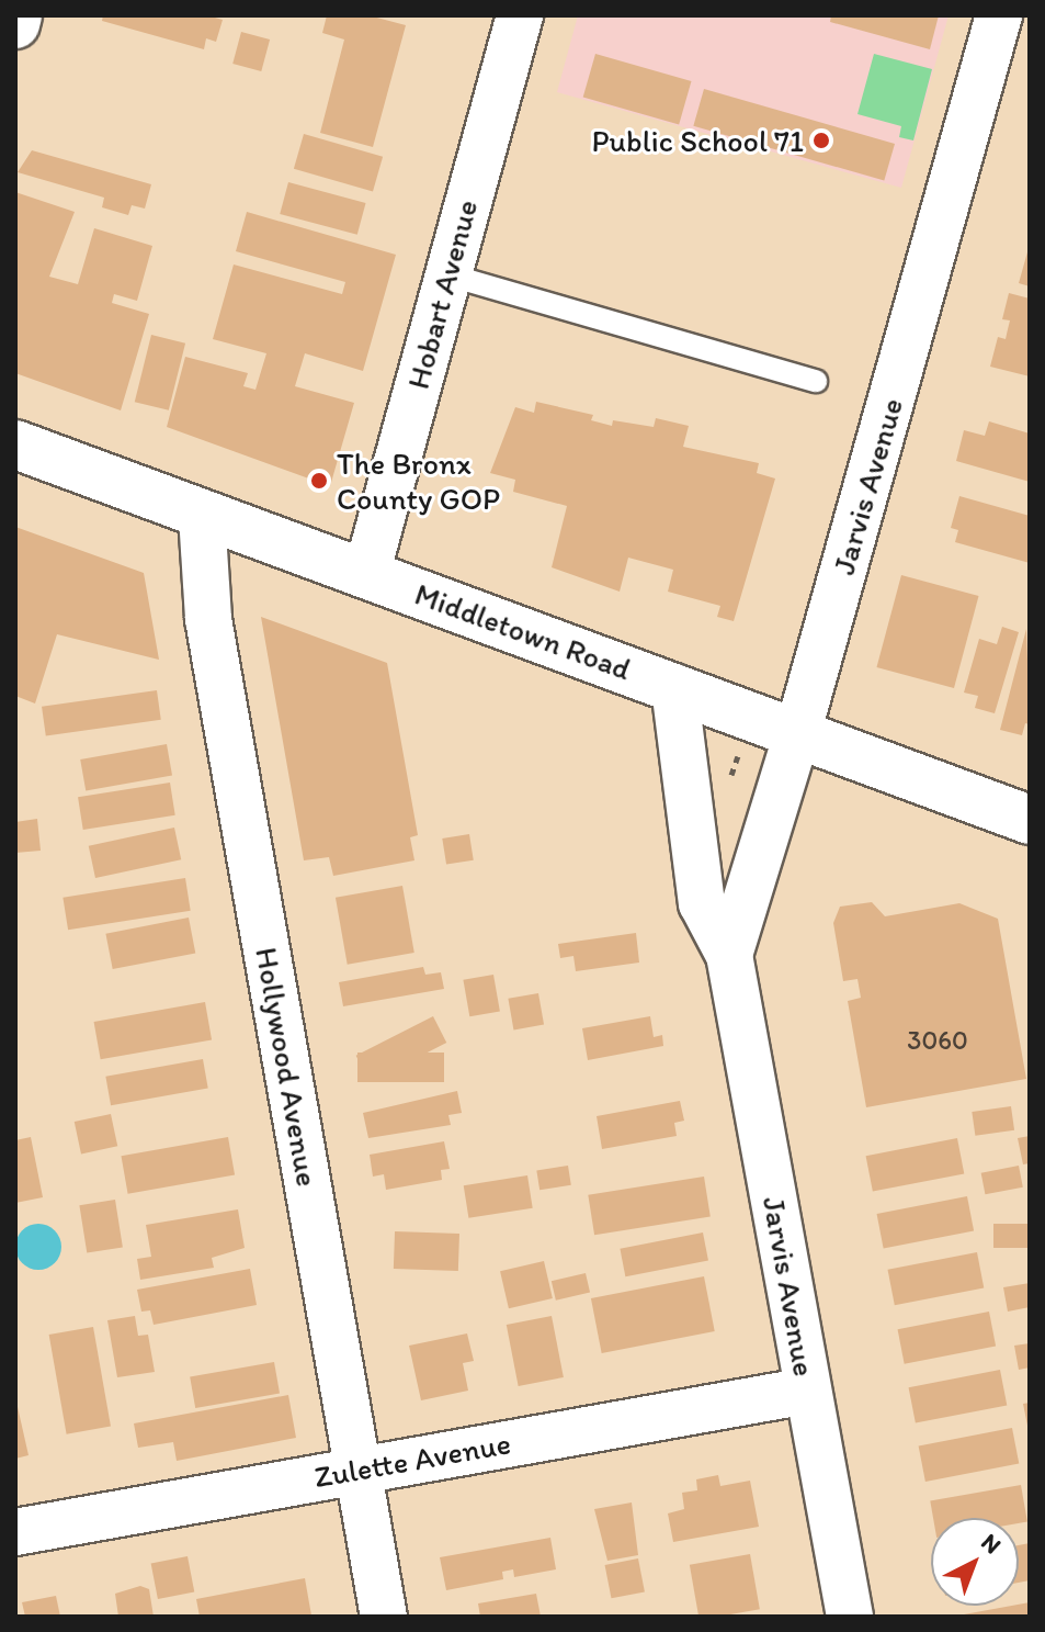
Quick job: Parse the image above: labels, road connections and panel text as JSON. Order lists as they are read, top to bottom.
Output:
{
  "streets": {
    "street": [
      "Hobart Avenue",
      "Jarvis Avenue",
      "Middletown Road",
      "Hollywood Avenue",
      "Zulette Avenue"
    ]
  },
  "crossings": [
    ["Hobart Avenue", "Middletown Road"],
    ["Jarvis Avenue", "Middletown Road"],
    ["Jarvis Avenue", "Zulette Avenue"],
    ["Middletown Road", "Hollywood Avenue"],
    ["Hollywood Avenue", "Zulette Avenue"]
  ],
  "places": ["Public School 71", "The Bronx County GOP"],
  "house_numbers": ["3060"],
  "north": "top right"
}
